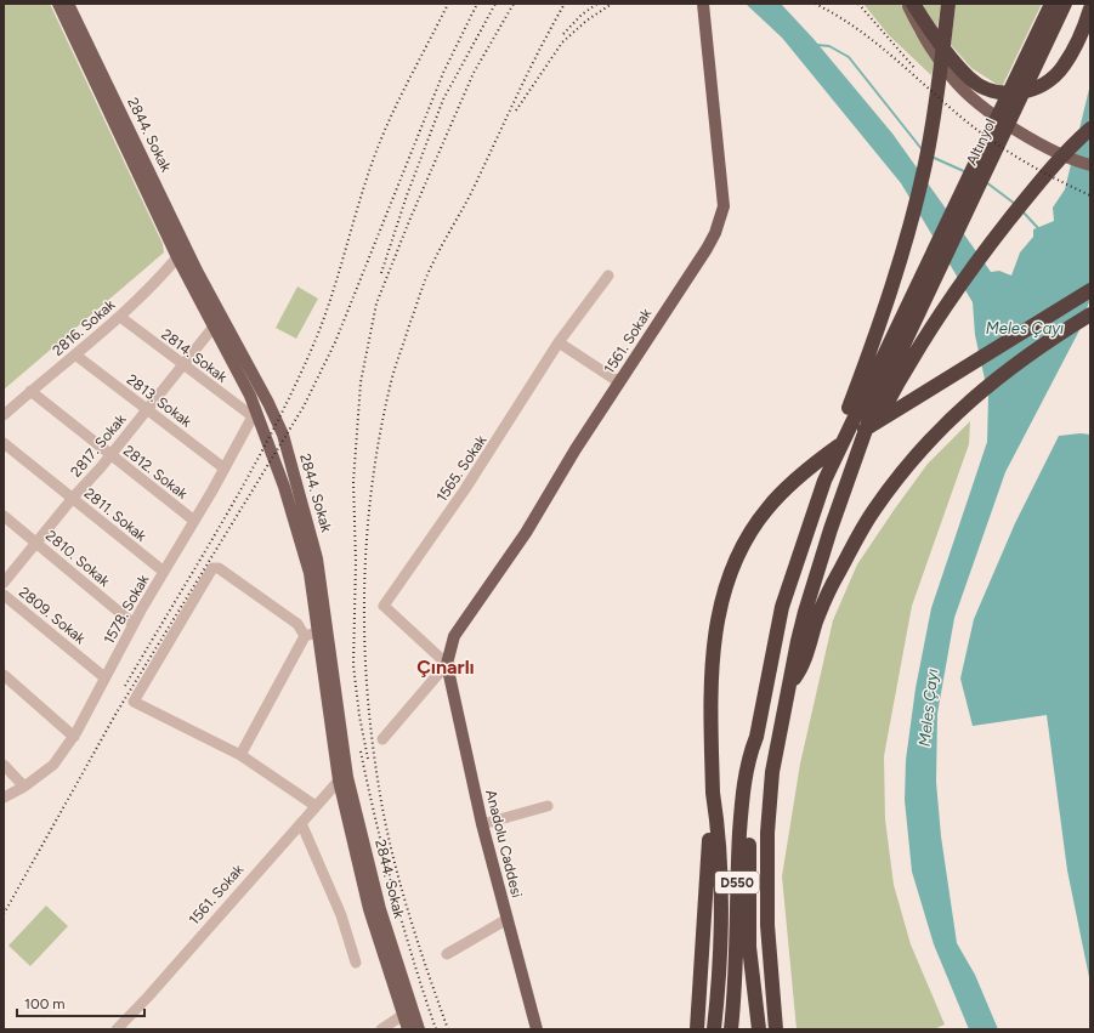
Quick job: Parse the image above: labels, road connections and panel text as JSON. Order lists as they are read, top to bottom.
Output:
{
  "streets": {
    "highway": ["Altınyol", "D550"],
    "main road": ["2844. Sokak", "1561. Sokak", "Anadolu Caddesi"],
    "street": [
      "2816. Sokak",
      "2814. Sokak",
      "2813. Sokak",
      "2817. Sokak",
      "1565. Sokak",
      "2812. Sokak",
      "2811. Sokak",
      "2810. Sokak",
      "1578. Sokak",
      "2809. Sokak"
    ]
  },
  "crossings": [
    ["2844. Sokak", "2816. Sokak"],
    ["2844. Sokak", "1561. Sokak"],
    ["2844. Sokak", "2817. Sokak"],
    ["2816. Sokak", "2814. Sokak"],
    ["2816. Sokak", "2813. Sokak"],
    ["2816. Sokak", "2812. Sokak"],
    ["1561. Sokak", "1565. Sokak"],
    ["1561. Sokak", "Anadolu Caddesi"],
    ["2814. Sokak", "2817. Sokak"],
    ["2814. Sokak", "1578. Sokak"],
    ["2813. Sokak", "2817. Sokak"],
    ["2813. Sokak", "1578. Sokak"],
    ["2817. Sokak", "2812. Sokak"],
    ["2817. Sokak", "2811. Sokak"],
    ["2817. Sokak", "2810. Sokak"],
    ["1565. Sokak", "Anadolu Caddesi"],
    ["2812. Sokak", "1578. Sokak"],
    ["2811. Sokak", "1578. Sokak"],
    ["2810. Sokak", "1578. Sokak"],
    ["1578. Sokak", "2809. Sokak"]
  ],
  "districts": ["Çınarlı"],
  "water": ["Meles Çayı"],
  "scale_bar": "100 m"
}
